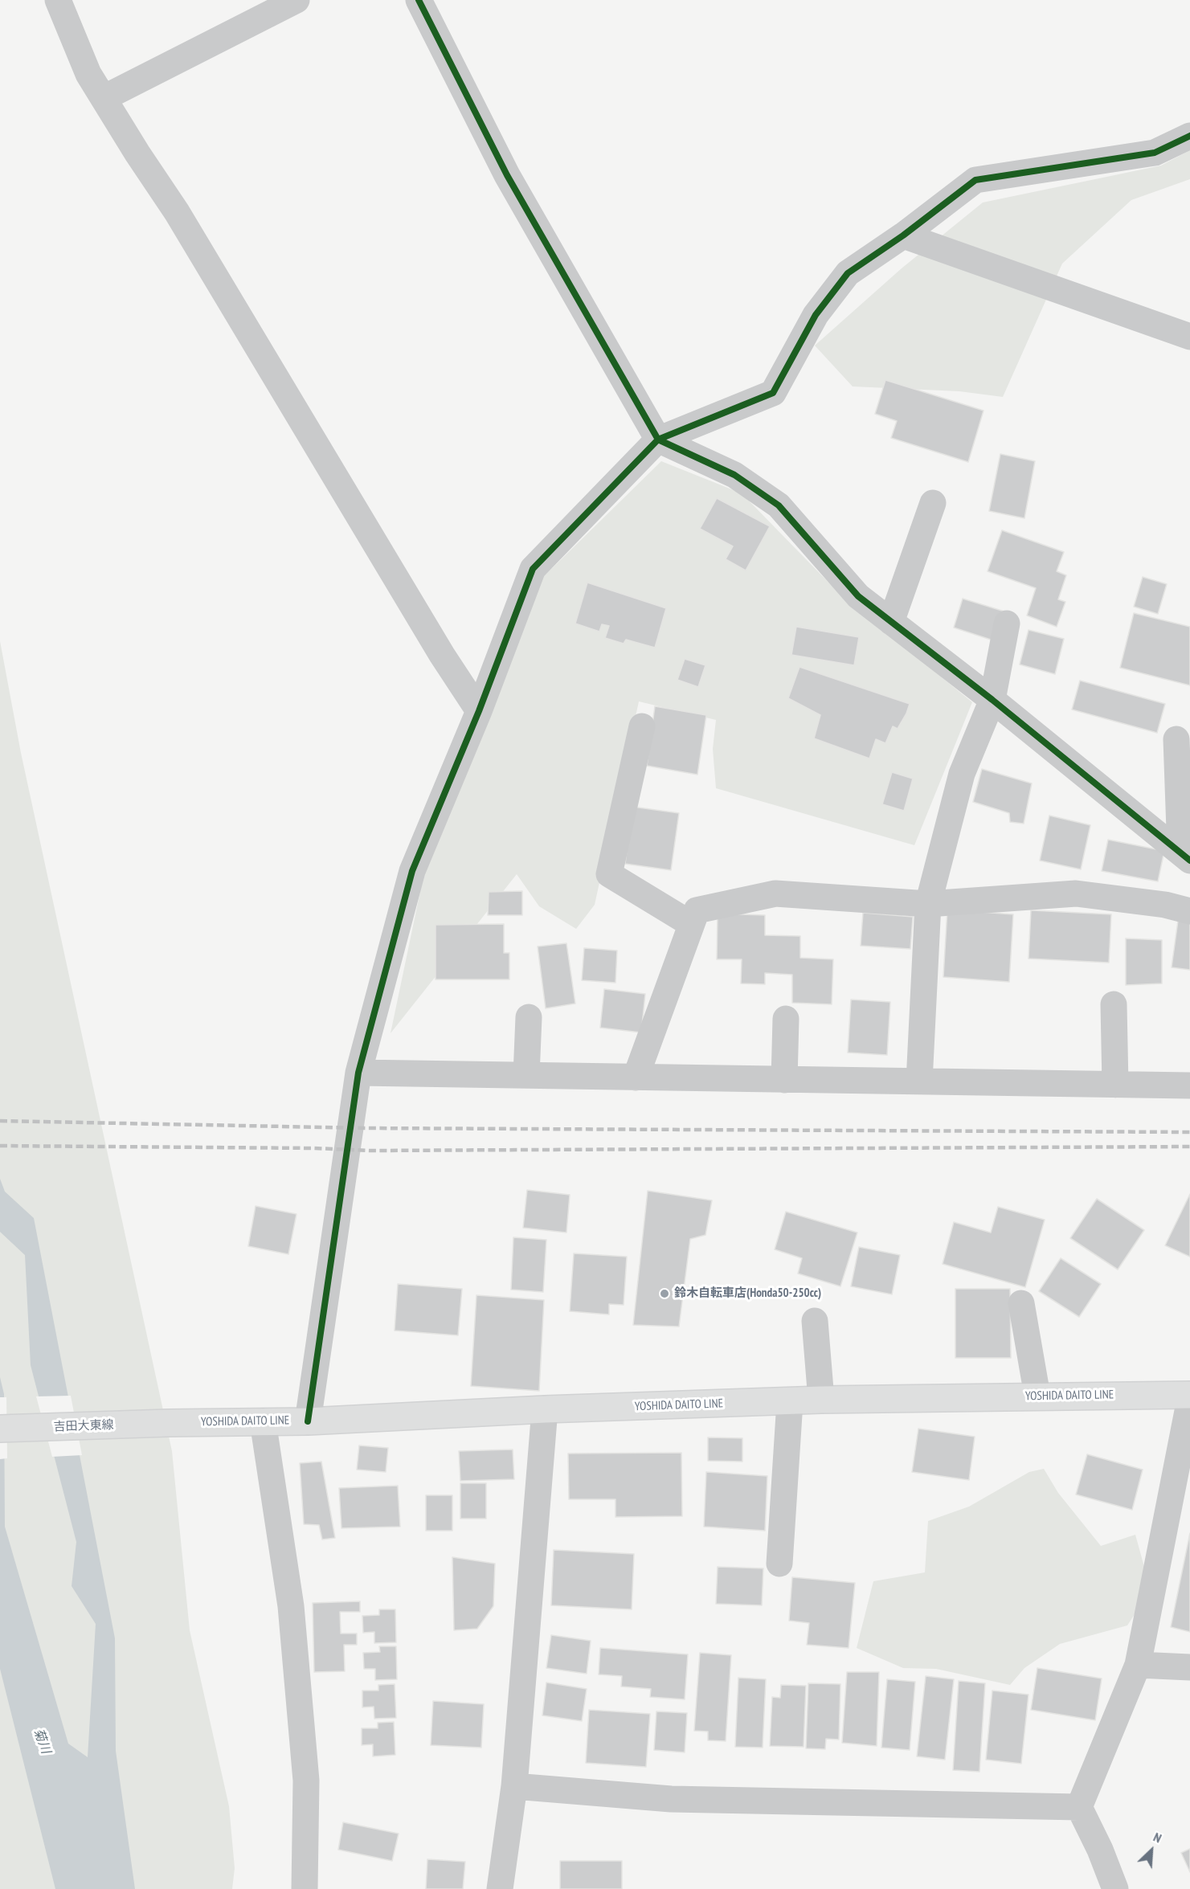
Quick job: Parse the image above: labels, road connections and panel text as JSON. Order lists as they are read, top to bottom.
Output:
{
  "streets": {
    "main road": ["YOSHIDA DAITO LINE", "吉田大東線"]
  },
  "crossings": [
    ["YOSHIDA DAITO LINE", "吉田大東線"]
  ],
  "water": ["菊川"],
  "places": ["鈴木自転車店(Honda50-250cc)"],
  "north": "top right"
}
